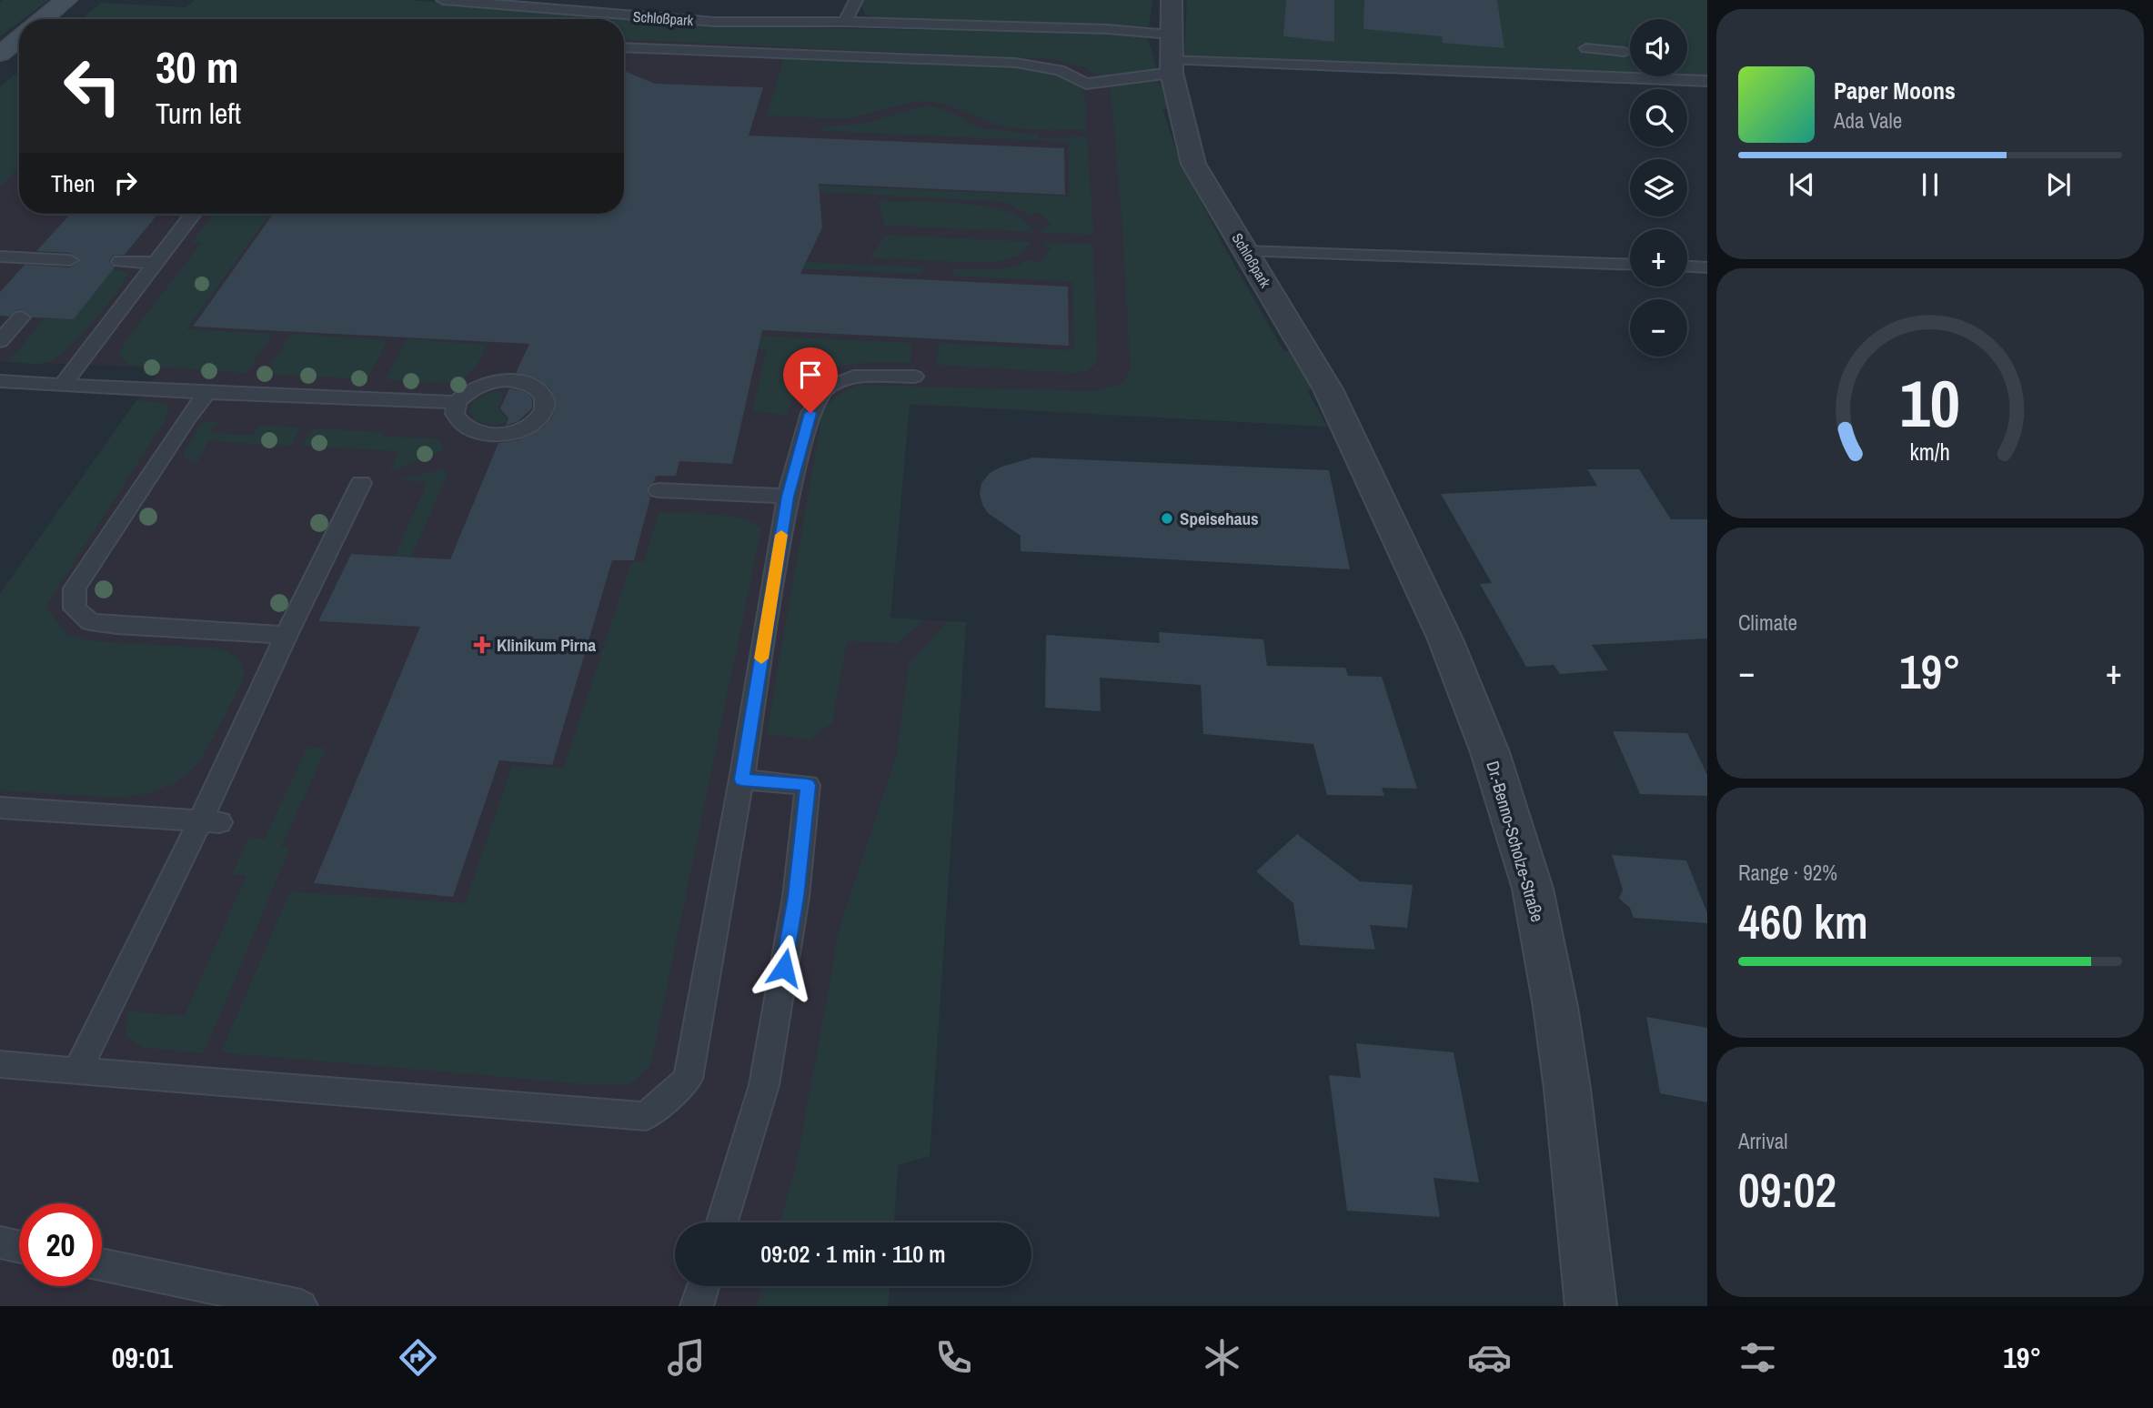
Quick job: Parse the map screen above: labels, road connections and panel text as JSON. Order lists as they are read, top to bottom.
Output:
{
  "streets": {
    "street": ["Schloßpark", "Dr.-Benno-Scholze-Straße"]
  },
  "crossings": [
    ["Schloßpark", "Dr.-Benno-Scholze-Straße"]
  ],
  "places": {
    "other": ["Speisehaus"],
    "health": ["Klinikum Pirna"]
  },
  "page": {
    "map_buttons": ["+", "−"],
    "turn": ["30 m", "Turn left"],
    "song": ["Paper Moons", "Ada Vale"],
    "then": "Then",
    "tile": [
      "Climate",
      ["Range · 92%", "460 km"],
      ["Arrival", "09:02"]
    ],
    "heat": ["−", "19°", "+"],
    "limit": "20",
    "trip": "09:02 · 1 min · 110 m",
    "tabs": ["09:01", "19°"],
    "gauge": ["10", "km/h"]
  }
}
